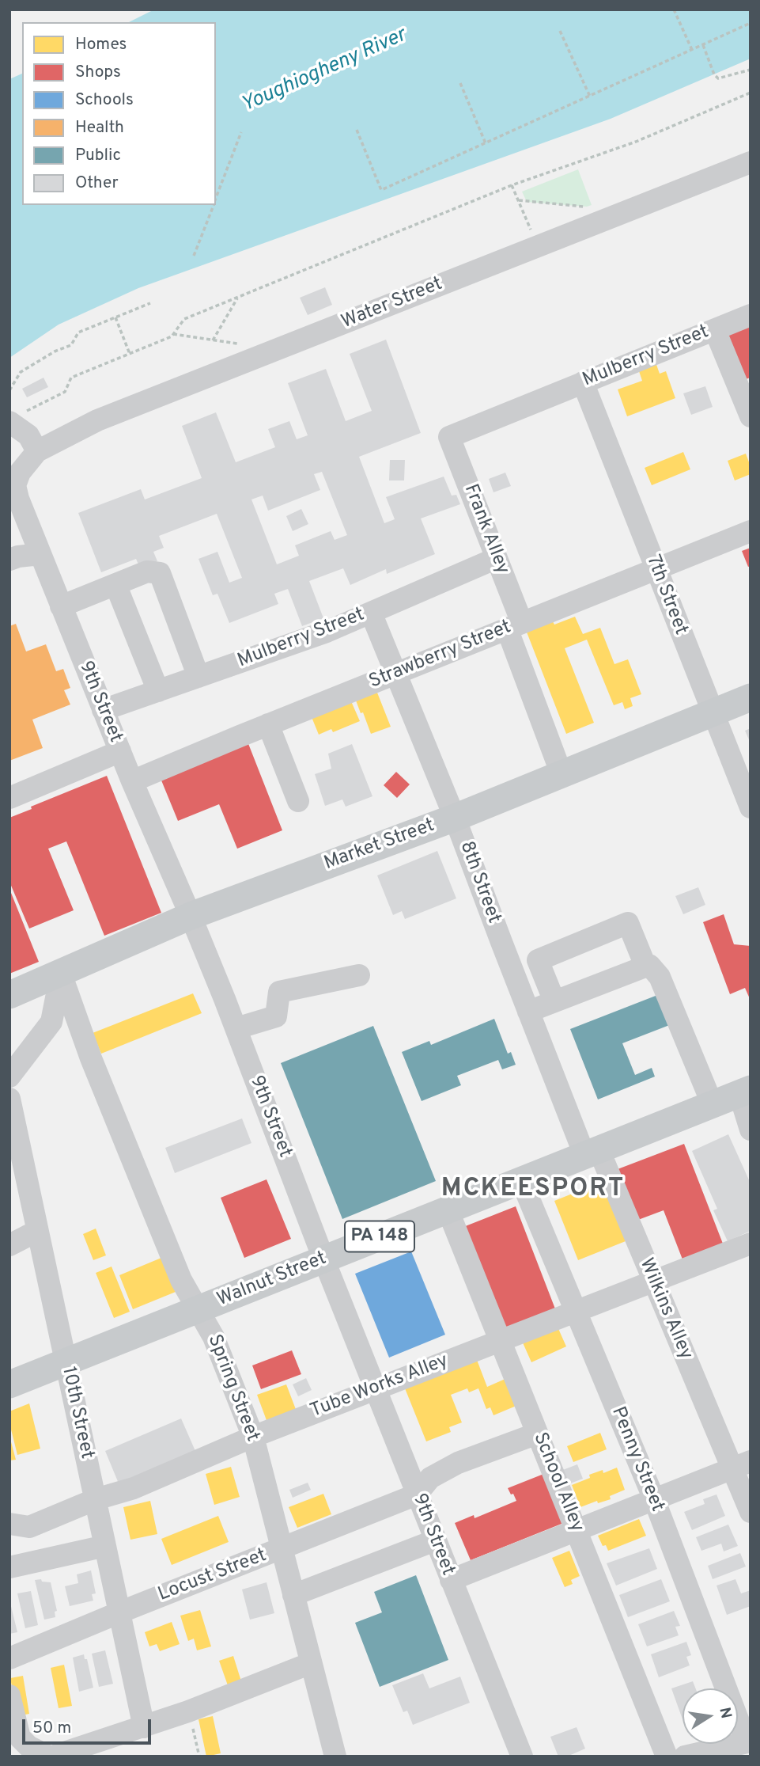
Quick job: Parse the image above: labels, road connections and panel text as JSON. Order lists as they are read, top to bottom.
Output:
{
  "streets": {
    "main road": ["Market Street", "PA 148", "Walnut Street"],
    "street": [
      "Water Street",
      "Mulberry Street",
      "Frank Alley",
      "7th Street",
      "Strawberry Street",
      "9th Street",
      "8th Street",
      "Wilkins Alley",
      "Tube Works Alley",
      "Spring Street",
      "10th Street",
      "Penny Street",
      "School Alley",
      "Locust Street"
    ]
  },
  "crossings": [
    ["Water Street", "9th Street"],
    ["Mulberry Street", "Frank Alley"],
    ["Mulberry Street", "7th Street"],
    ["Mulberry Street", "9th Street"],
    ["Mulberry Street", "8th Street"],
    ["Frank Alley", "Strawberry Street"],
    ["Frank Alley", "Market Street"],
    ["7th Street", "Strawberry Street"],
    ["7th Street", "Market Street"],
    ["Strawberry Street", "9th Street"],
    ["Strawberry Street", "8th Street"],
    ["9th Street", "Market Street"],
    ["9th Street", "Walnut Street"],
    ["9th Street", "Tube Works Alley"],
    ["9th Street", "Locust Street"],
    ["Market Street", "8th Street"],
    ["Market Street", "Spring Street"],
    ["8th Street", "Walnut Street"],
    ["8th Street", "Wilkins Alley"],
    ["Walnut Street", "Wilkins Alley"],
    ["Walnut Street", "Spring Street"],
    ["Walnut Street", "10th Street"],
    ["Walnut Street", "Penny Street"],
    ["Walnut Street", "School Alley"],
    ["Wilkins Alley", "Tube Works Alley"],
    ["Tube Works Alley", "Spring Street"],
    ["Tube Works Alley", "10th Street"],
    ["Tube Works Alley", "Penny Street"],
    ["Tube Works Alley", "School Alley"],
    ["Spring Street", "Locust Street"],
    ["10th Street", "Locust Street"]
  ],
  "districts": ["MCKEESPORT"],
  "water": ["Youghiogheny River"],
  "legend": [
    "Homes",
    "Shops",
    "Schools",
    "Health",
    "Public",
    "Other"
  ],
  "scale_bar": "50 m",
  "north": "right"
}
